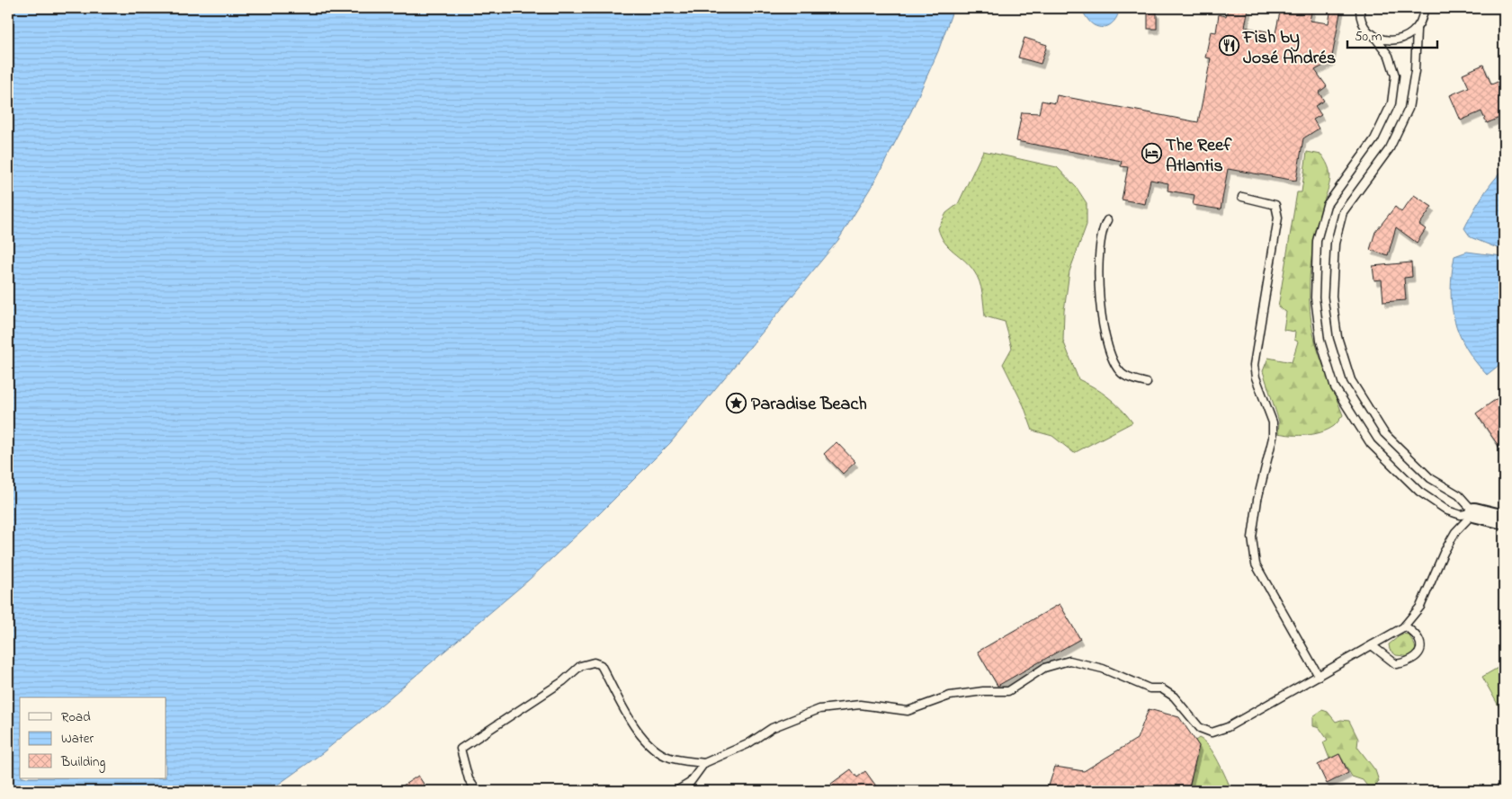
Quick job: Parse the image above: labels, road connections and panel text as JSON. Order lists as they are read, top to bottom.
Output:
{
  "places": {
    "restaurant": ["Fish by José Andrés"],
    "hotel": ["The Reef Atlantis"],
    "place": ["Paradise Beach"]
  },
  "legend": ["Road", "Water", "Building"],
  "scale_bar": "50 m"
}
